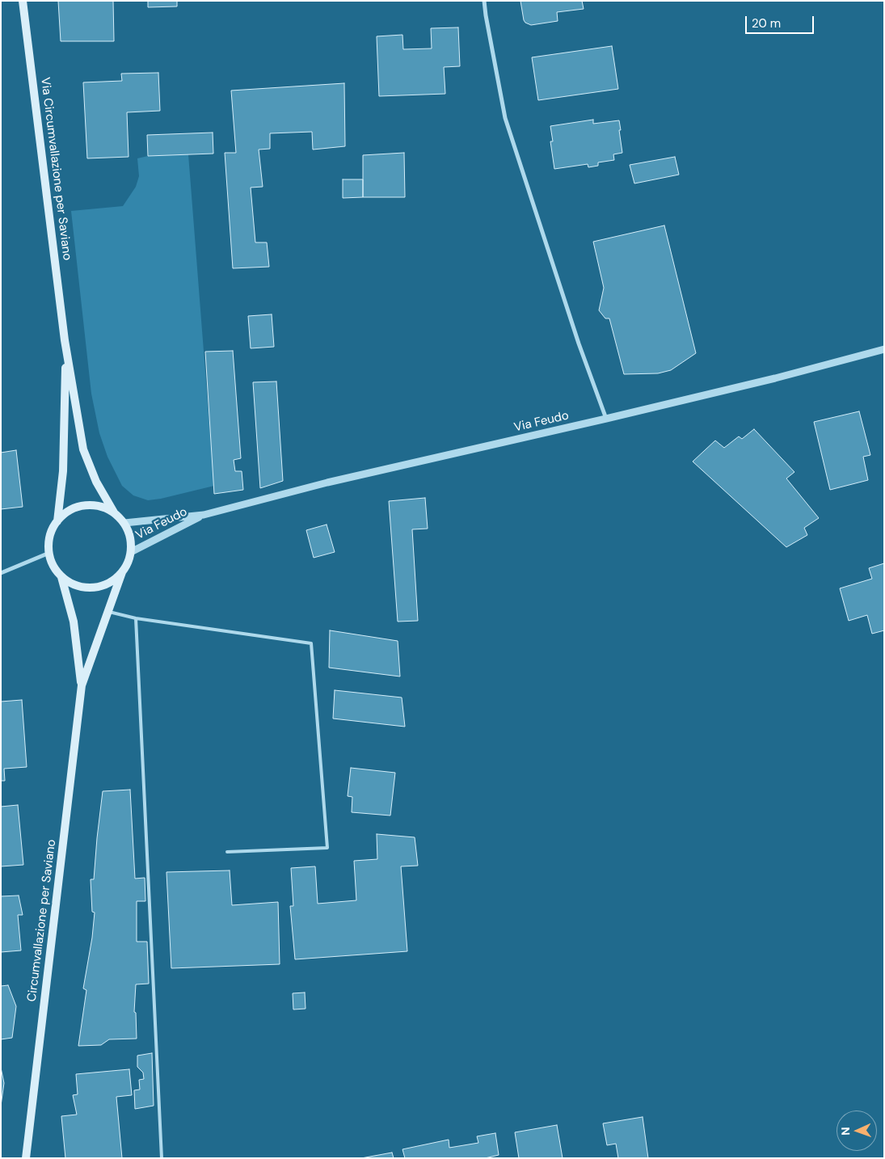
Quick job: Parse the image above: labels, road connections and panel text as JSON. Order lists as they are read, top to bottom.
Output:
{
  "streets": {
    "main road": ["Via Circumvallazione per Saviano", "Circumvallazione per Saviano"],
    "street": ["Via Feudo"]
  },
  "crossings": [
    ["Via Circumvallazione per Saviano", "Via Feudo"],
    ["Via Circumvallazione per Saviano", "Circumvallazione per Saviano"],
    ["Via Feudo", "Circumvallazione per Saviano"]
  ],
  "scale_bar": "20 m",
  "north": "left"
}
